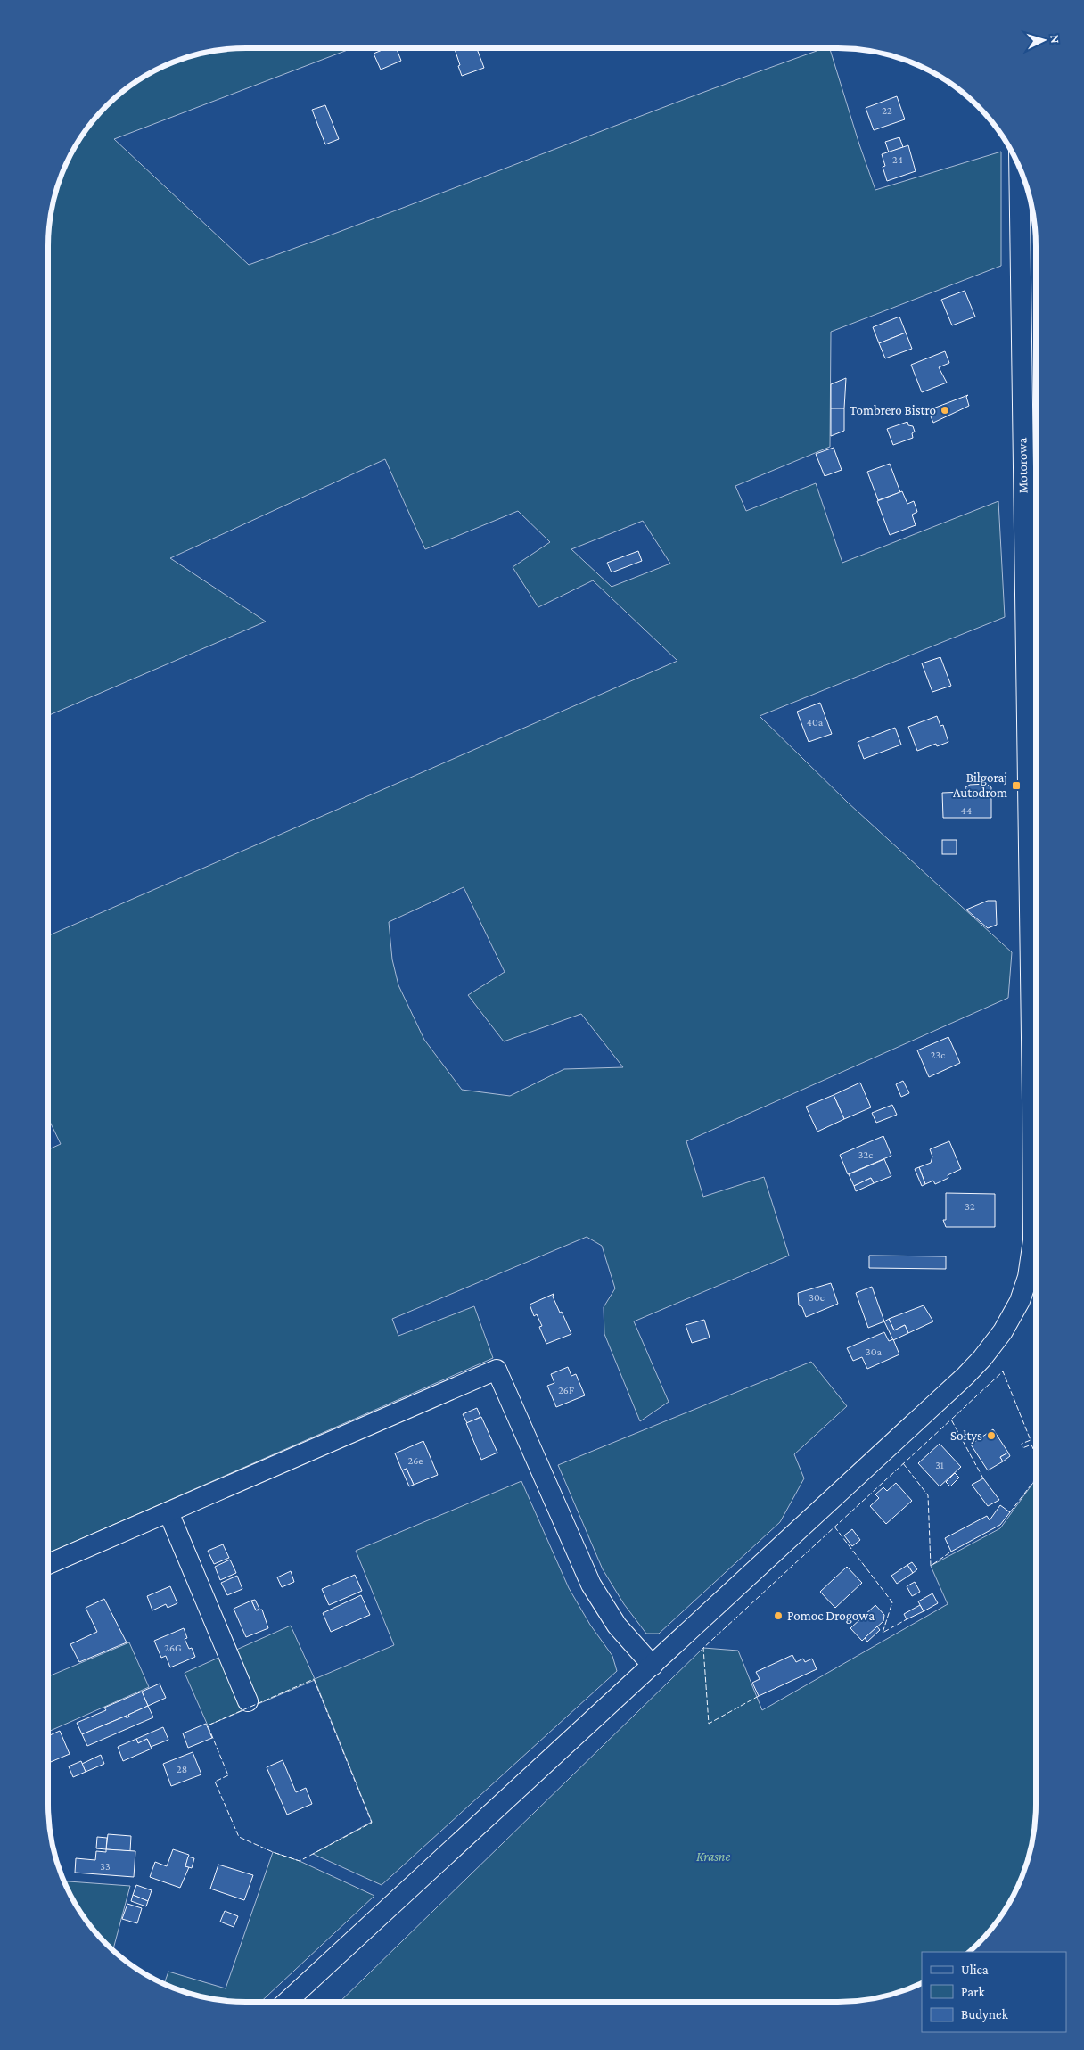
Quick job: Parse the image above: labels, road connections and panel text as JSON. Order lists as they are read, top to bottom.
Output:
{
  "streets": {
    "street": ["Motorowa"]
  },
  "parks": ["Krasne"],
  "places": {
    "other": ["Tombrero Bistro", "Sołtys", "Pomoc Drogowa"],
    "transit": ["Biłgoraj Autodrom"]
  },
  "house_numbers": [
    "22",
    "24",
    "40a",
    "44",
    "23c",
    "32c",
    "32",
    "30c",
    "30a",
    "26F",
    "26e",
    "31",
    "26G",
    "28",
    "33"
  ],
  "legend": ["Ulica", "Park", "Budynek"],
  "north": "right"
}
